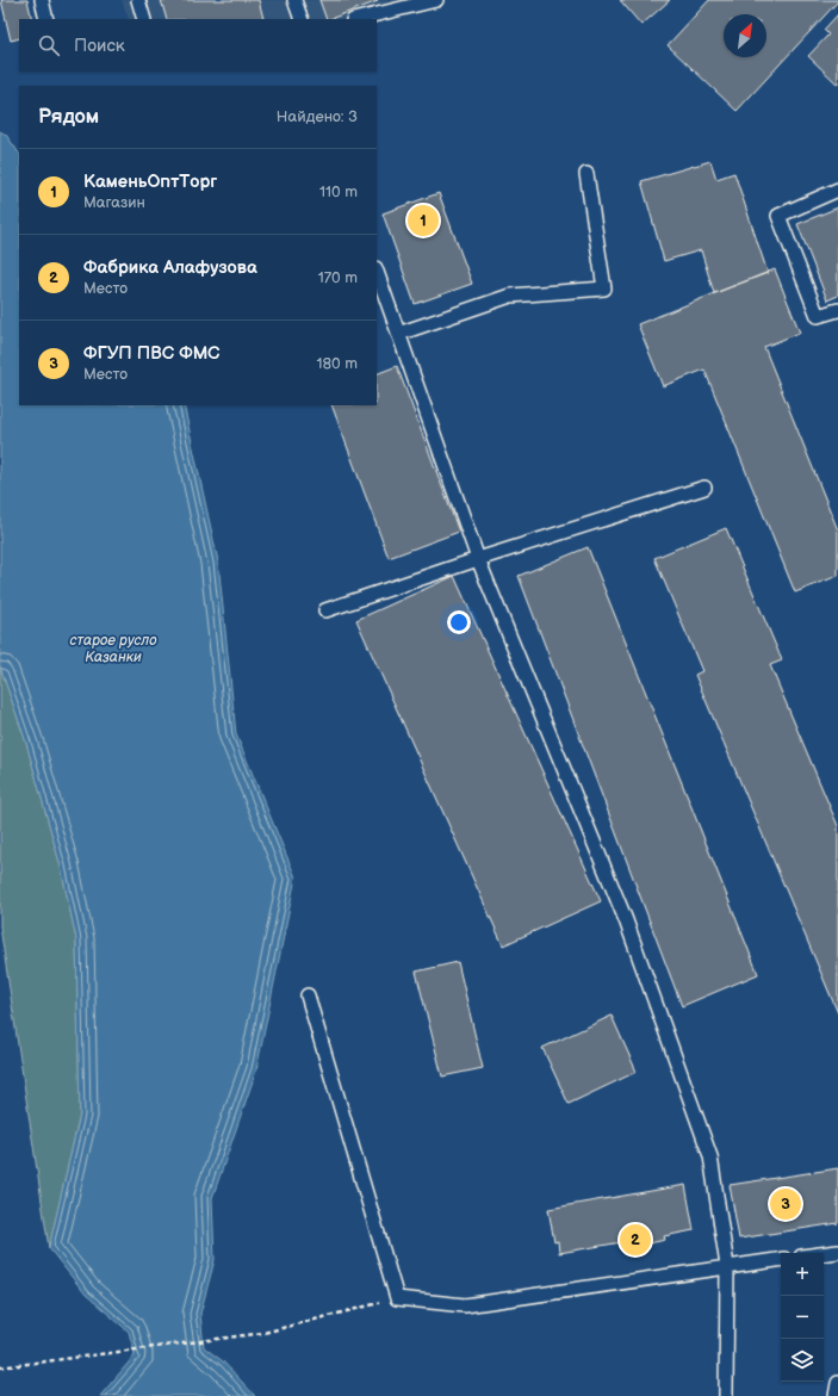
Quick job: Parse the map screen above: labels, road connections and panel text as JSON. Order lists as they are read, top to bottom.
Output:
{
  "water": ["старое русло Казанки"],
  "north": "top right",
  "page": {
    "search": "Поиск",
    "heading": ["Рядом", "Найдено: 3"],
    "list": [
      {
        "mark": "1",
        "name": "КаменьОптТорг",
        "note": "Магазин",
        "value": "110 m"
      },
      {
        "mark": "2",
        "name": "Фабрика Алафузова",
        "note": "Место",
        "value": "170 m"
      },
      {
        "mark": "3",
        "name": "ФГУП ПВС ФМС",
        "note": "Место",
        "value": "180 m"
      }
    ],
    "pins": ["1", "3", "2"],
    "map_buttons": ["+", "−"]
  }
}
